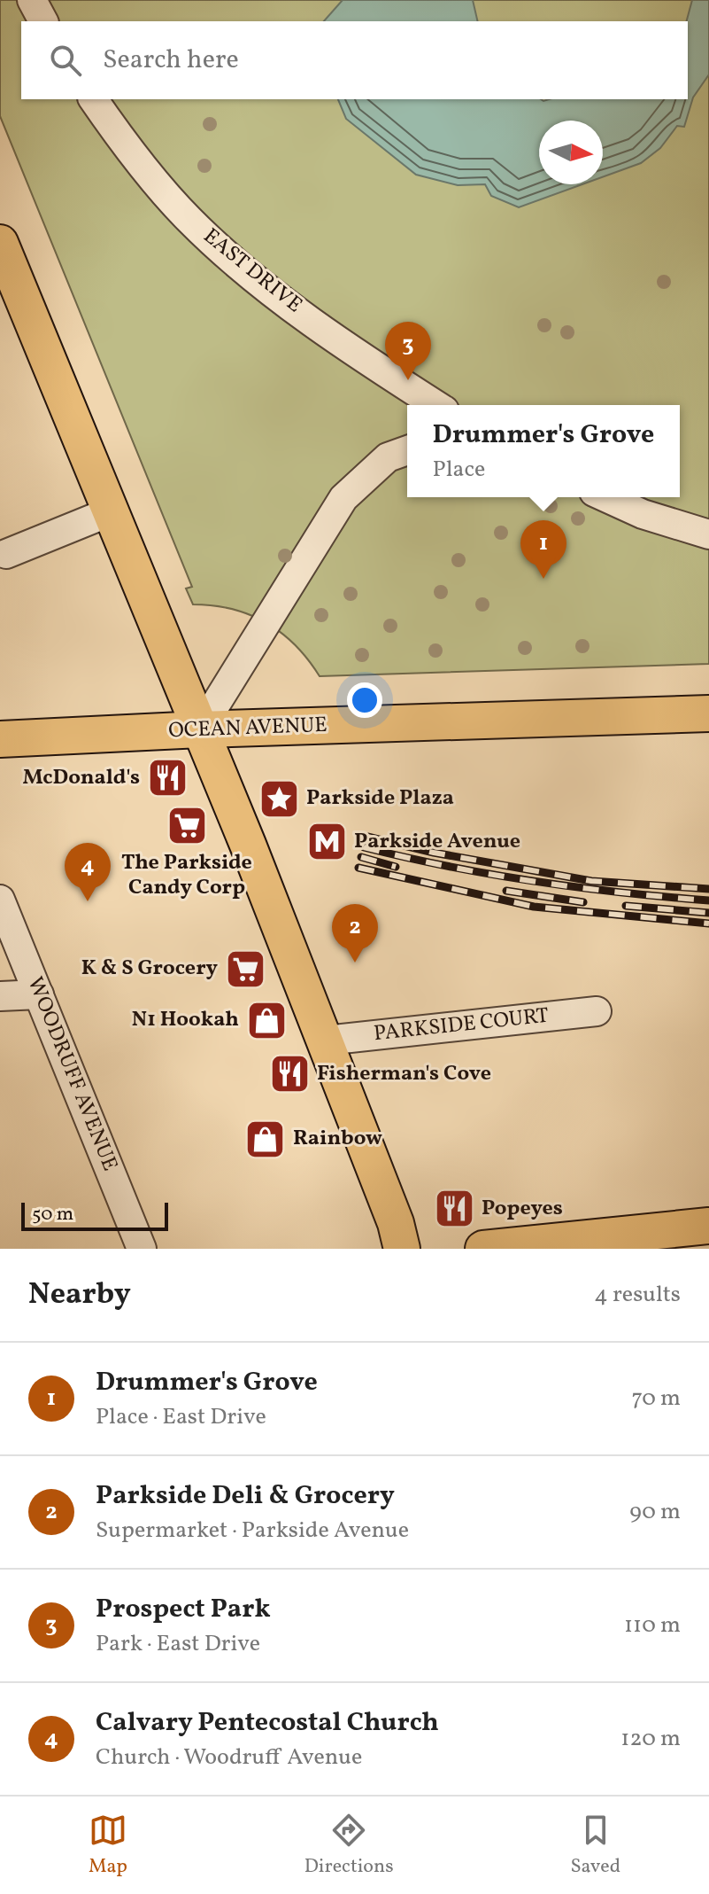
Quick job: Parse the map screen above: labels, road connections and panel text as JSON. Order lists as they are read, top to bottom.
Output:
{
  "streets": {
    "main road": ["OCEAN AVENUE"],
    "street": ["EAST DRIVE", "PARKSIDE COURT", "WOODRUFF AVENUE"]
  },
  "places": {
    "restaurant": ["McDonald's", "Fisherman's Cove", "Popeyes"],
    "place": ["Parkside Plaza"],
    "supermarket": ["The Parkside Candy Corp", "K & S Grocery"],
    "metro station": ["Parkside Avenue"],
    "shop": ["N1 Hookah", "Rainbow"]
  },
  "scale_bar": "50 m",
  "north": "right",
  "page": {
    "search": "Search here",
    "pins": [
      "3",
      "1",
      "4",
      "2"
    ],
    "popup": ["Drummer's Grove", "Place"],
    "scale": "50 m",
    "heading": ["Nearby", "4 results"],
    "list": [
      {
        "mark": "1",
        "name": "Drummer's Grove",
        "note": "Place · East Drive",
        "value": "70 m"
      },
      {
        "mark": "2",
        "name": "Parkside Deli & Grocery",
        "note": "Supermarket · Parkside Avenue",
        "value": "90 m"
      },
      {
        "mark": "3",
        "name": "Prospect Park",
        "note": "Park · East Drive",
        "value": "110 m"
      },
      {
        "mark": "4",
        "name": "Calvary Pentecostal Church",
        "note": "Church · Woodruff Avenue",
        "value": "120 m"
      }
    ],
    "nav": ["Map", "Directions", "Saved"]
  }
}
